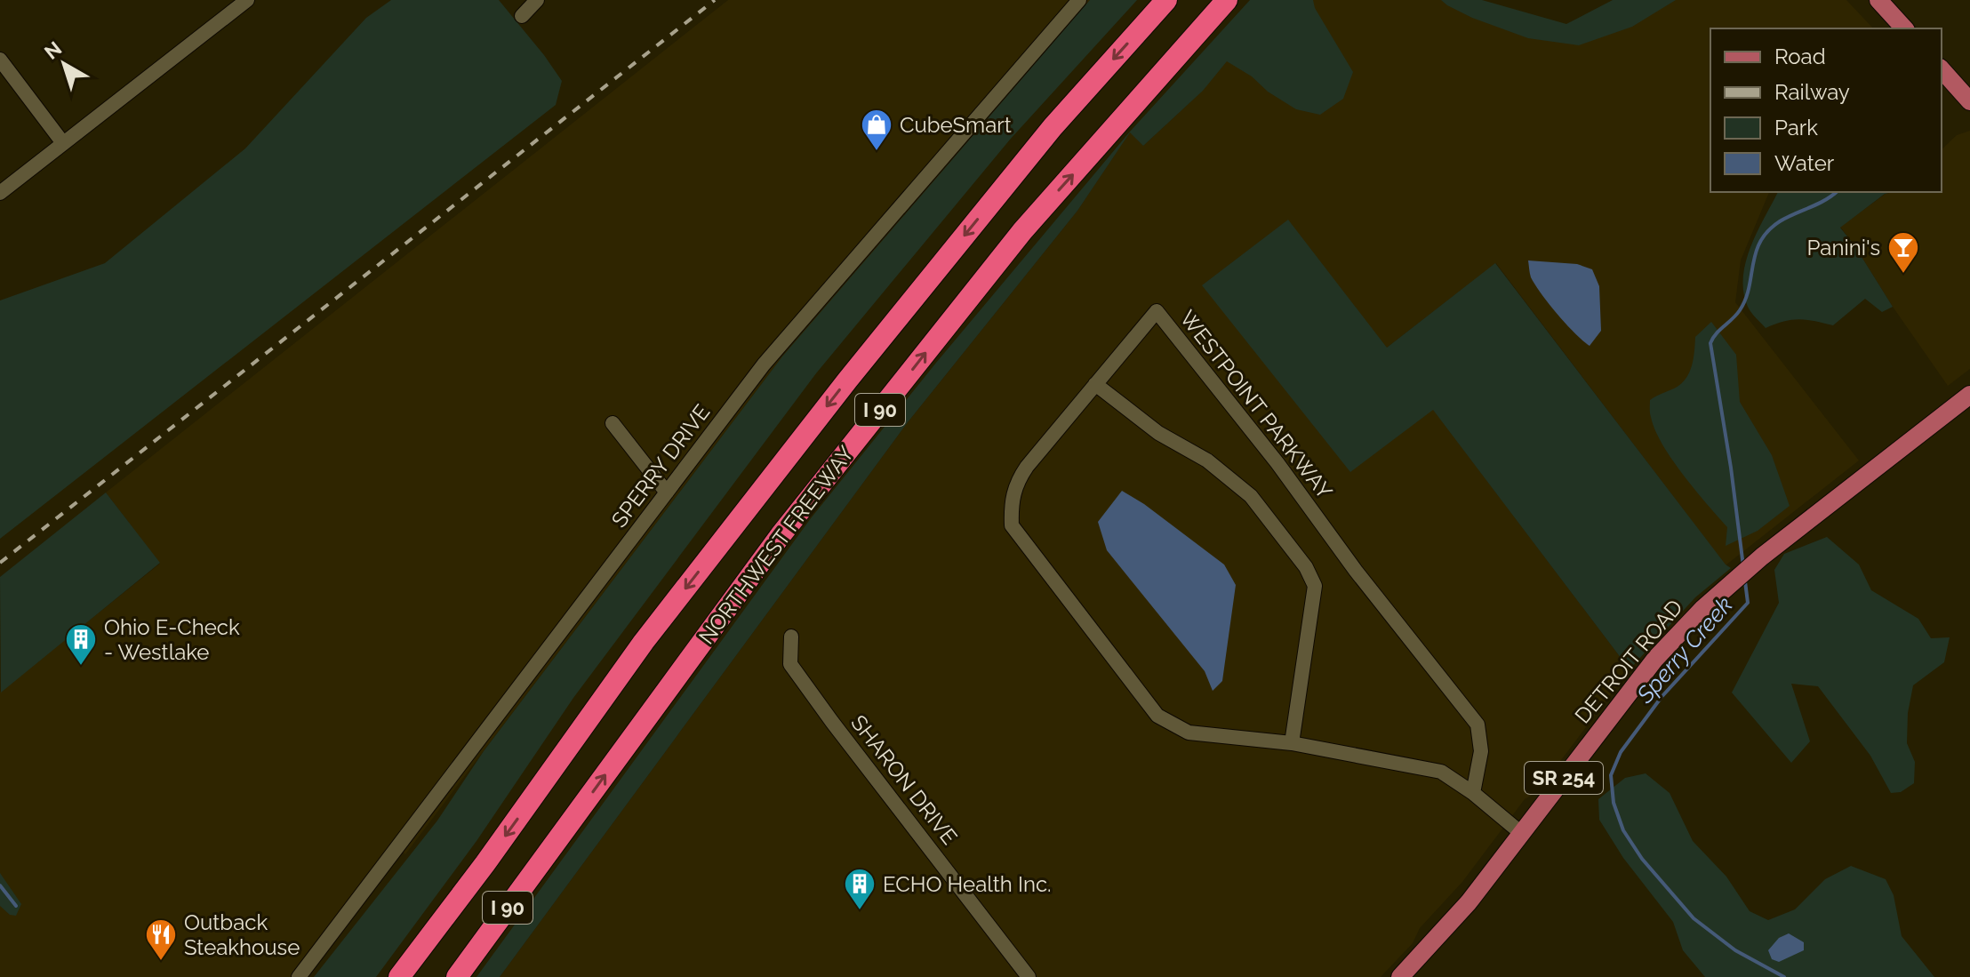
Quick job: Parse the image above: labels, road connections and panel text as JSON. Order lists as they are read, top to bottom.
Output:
{
  "streets": {
    "highway": ["I 90", "NORTHWEST FREEWAY"],
    "main road": ["DETROIT ROAD", "SR 254"],
    "street": ["WESTPOINT PARKWAY", "SPERRY DRIVE", "SHARON DRIVE"]
  },
  "crossings": [
    ["WESTPOINT PARKWAY", "DETROIT ROAD"]
  ],
  "water": ["Sperry Creek"],
  "places": {
    "shop": ["CubeSmart"],
    "bar": ["Panini's"],
    "building": ["Ohio E-Check - Westlake", "ECHO Health Inc."],
    "restaurant": ["Outback Steakhouse"]
  },
  "legend": [
    "Road",
    "Railway",
    "Park",
    "Water"
  ],
  "north": "top left"
}
